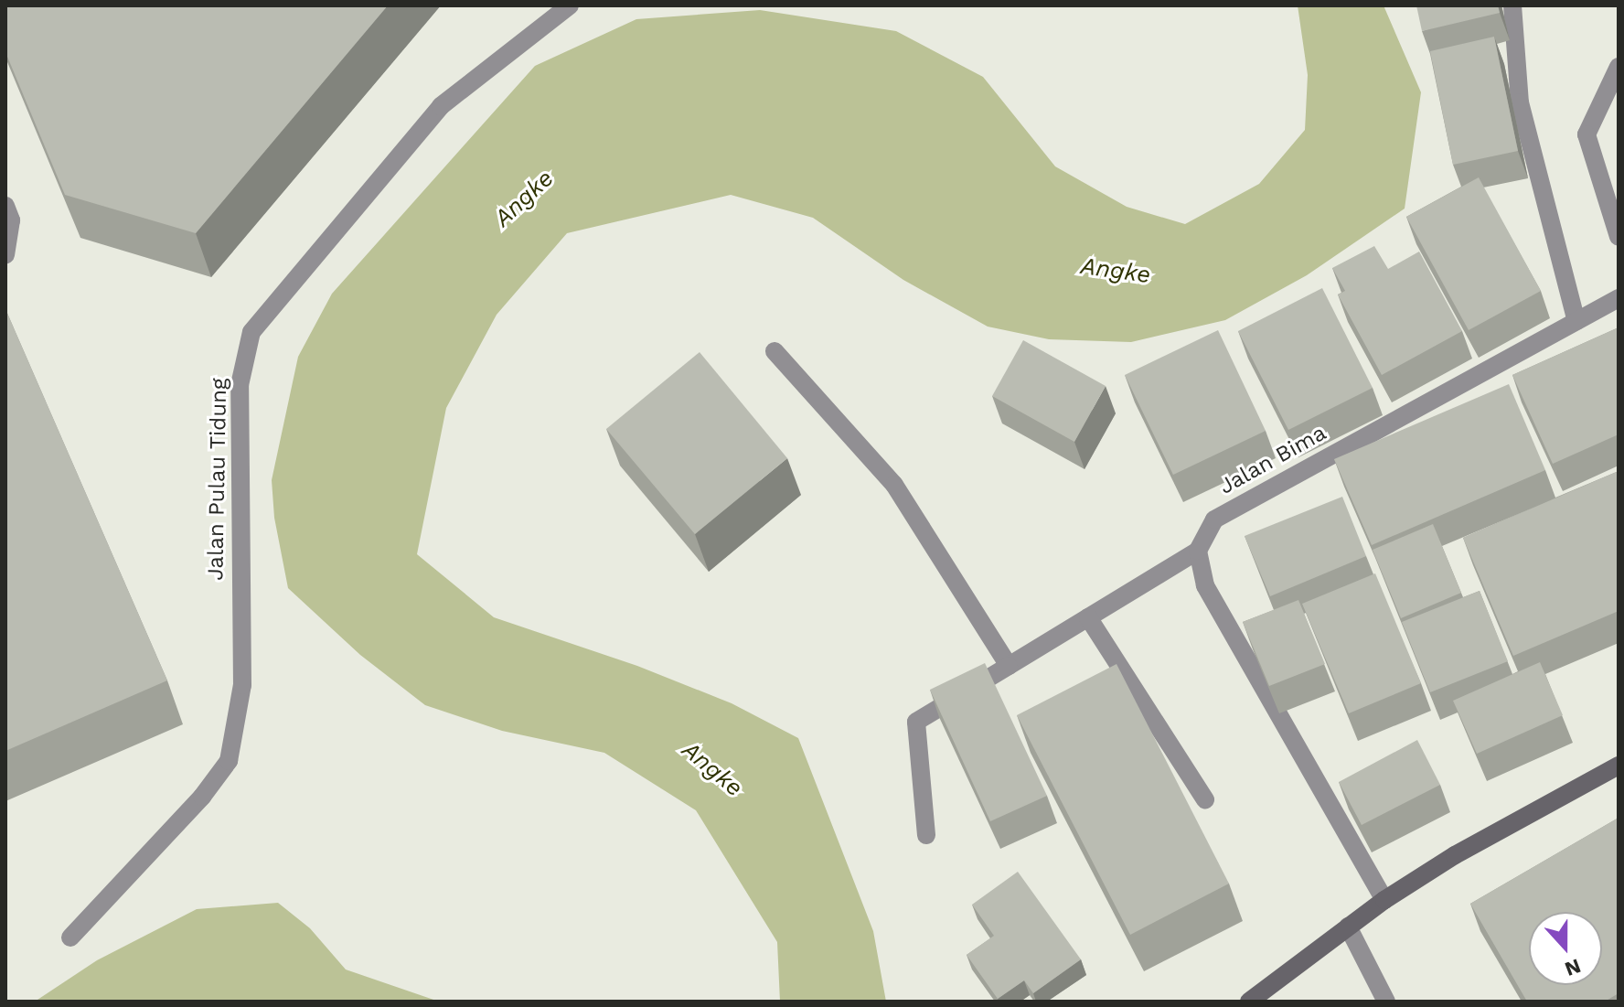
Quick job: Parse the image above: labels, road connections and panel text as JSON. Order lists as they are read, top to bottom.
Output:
{
  "streets": {
    "street": ["Jalan Bima", "Jalan Pulau Tidung"]
  },
  "water": ["Angke"],
  "north": "bottom"
}
